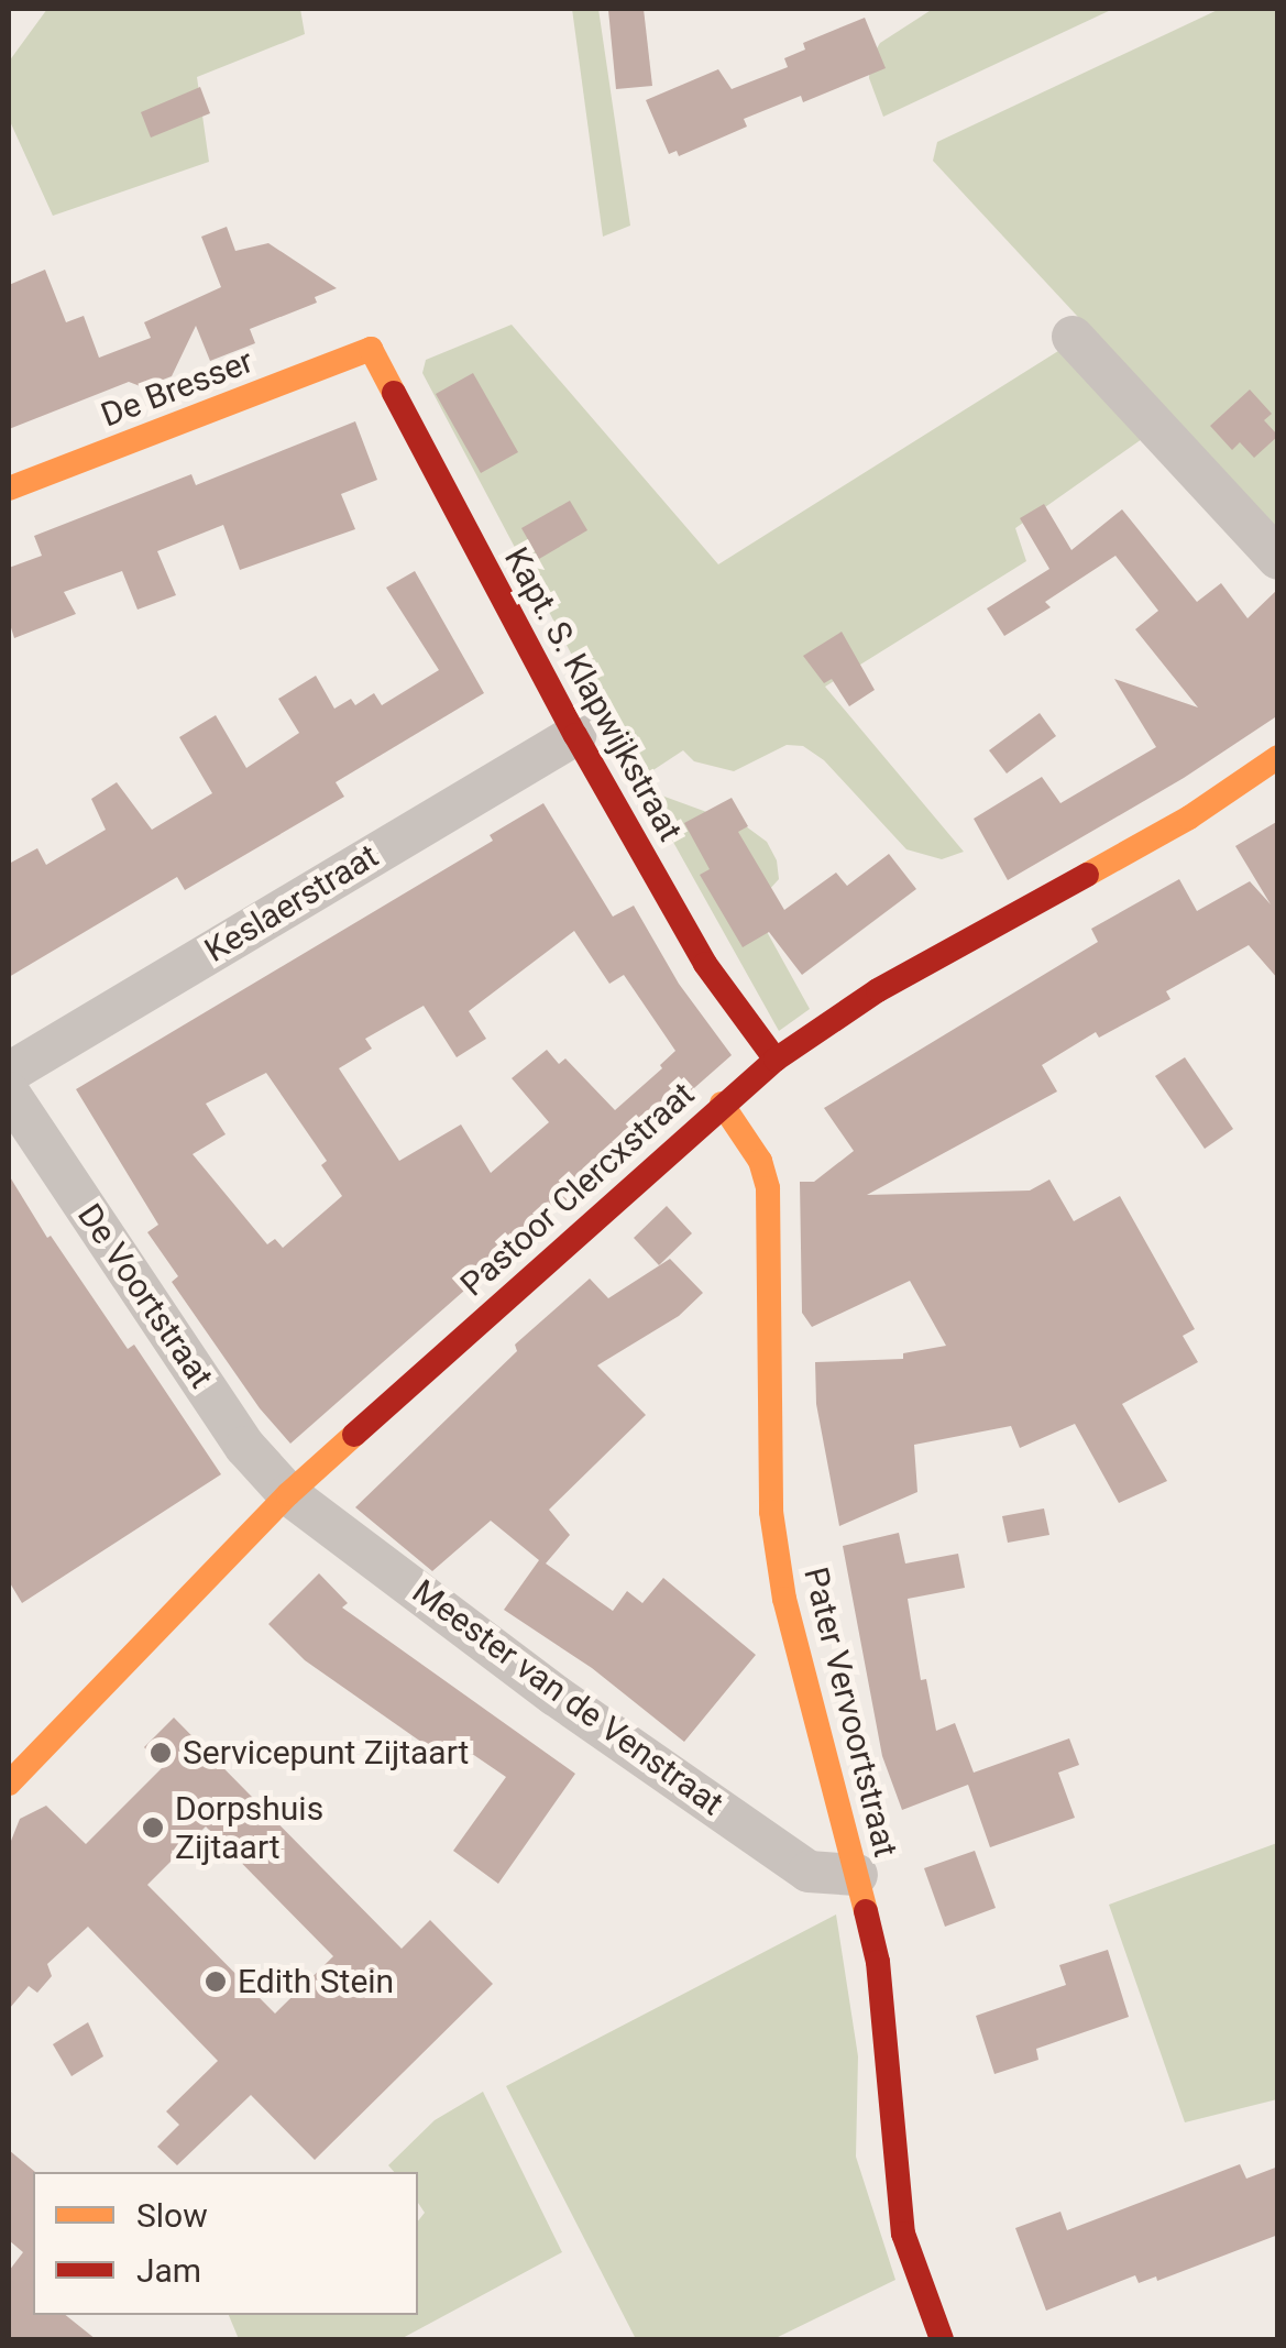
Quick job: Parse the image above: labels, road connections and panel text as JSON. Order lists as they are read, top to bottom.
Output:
{
  "streets": {
    "street": [
      "De Bresser",
      "Kapt. S. Klapwijkstraat",
      "Keslaerstraat",
      "Pastoor Clercxstraat",
      "De Voortstraat",
      "Meester van de Venstraat",
      "Pater Vervoortstraat"
    ]
  },
  "crossings": [
    ["De Bresser", "Kapt. S. Klapwijkstraat"],
    ["Kapt. S. Klapwijkstraat", "Keslaerstraat"],
    ["Kapt. S. Klapwijkstraat", "Pastoor Clercxstraat"],
    ["Pastoor Clercxstraat", "De Voortstraat"],
    ["Pastoor Clercxstraat", "Meester van de Venstraat"],
    ["Pastoor Clercxstraat", "Pater Vervoortstraat"],
    ["De Voortstraat", "Meester van de Venstraat"],
    ["Meester van de Venstraat", "Pater Vervoortstraat"]
  ],
  "places": ["Servicepunt Zijtaart", "Dorpshuis Zijtaart", "Edith Stein"],
  "legend": ["Slow", "Jam"]
}
